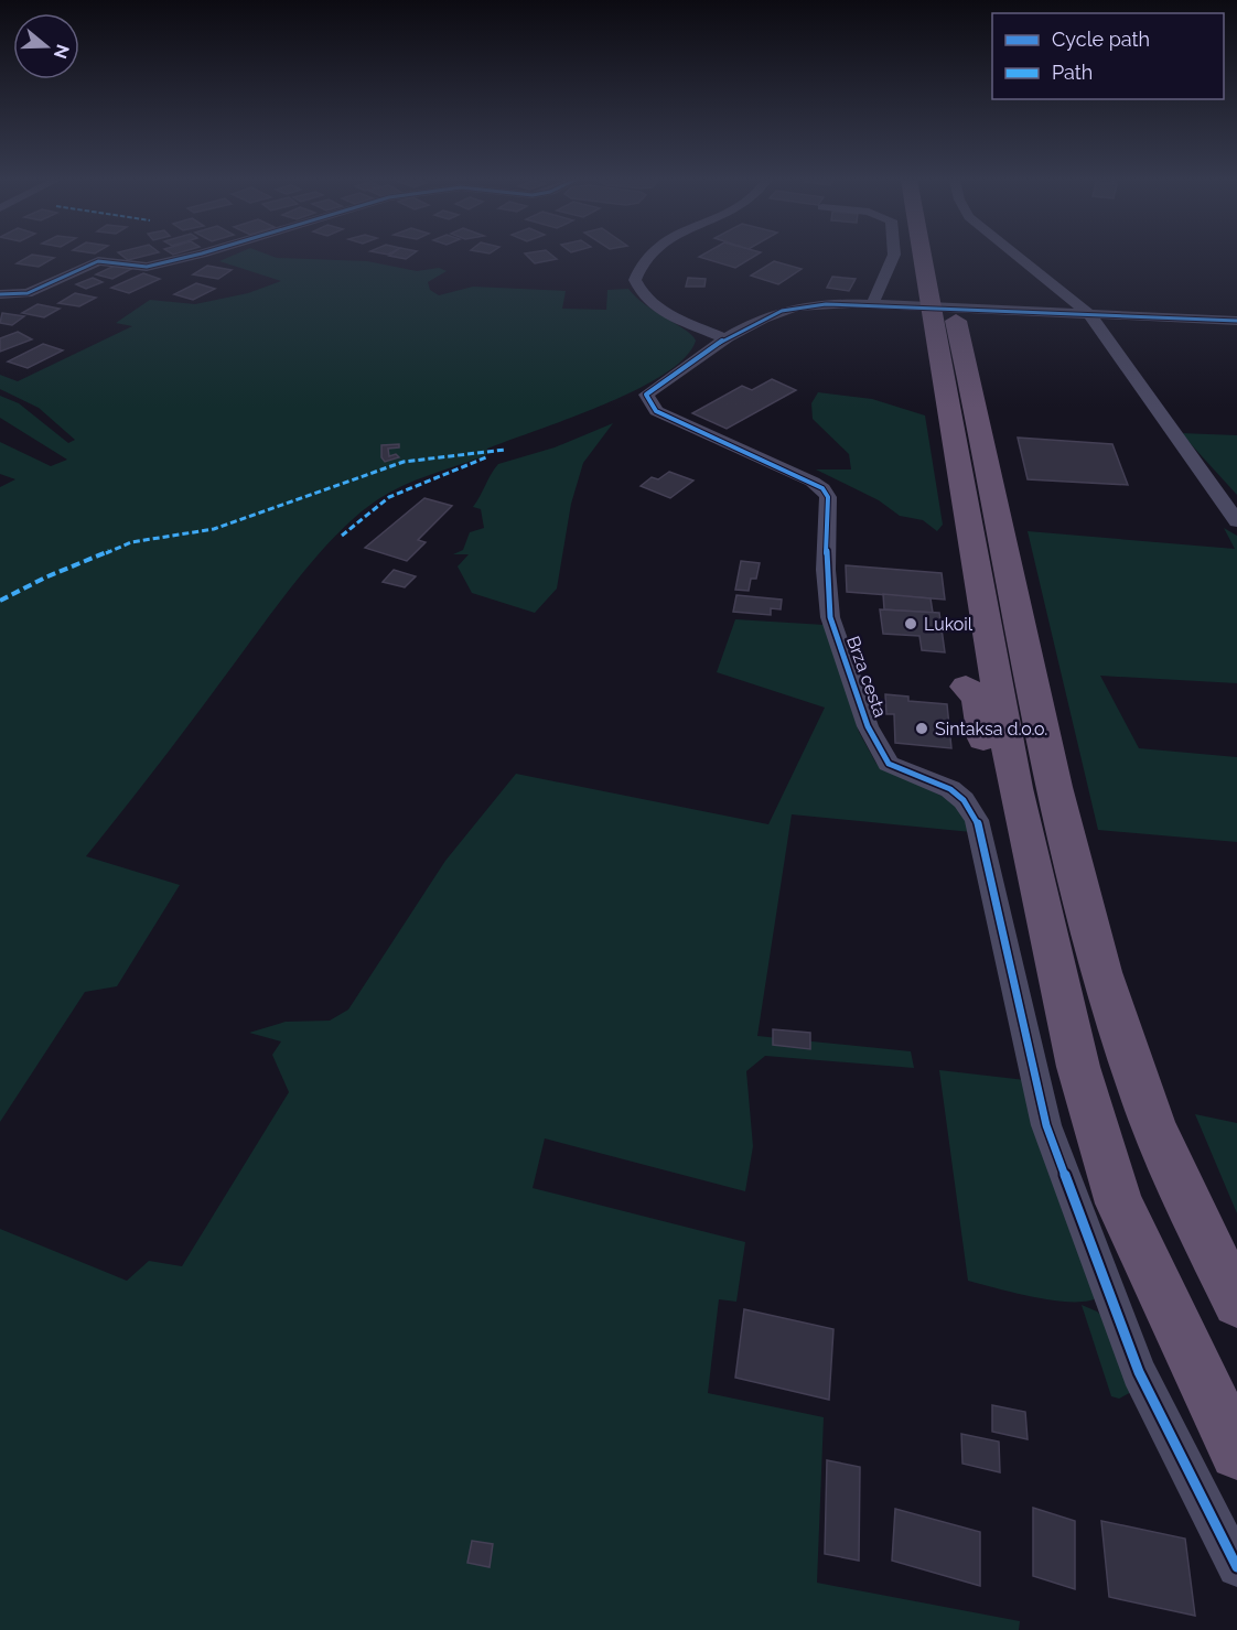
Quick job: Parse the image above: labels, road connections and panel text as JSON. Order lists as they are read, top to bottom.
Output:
{
  "streets": {
    "street": ["Brza cesta"]
  },
  "places": ["Lukoil", "Sintaksa d.o.o."],
  "legend": ["Cycle path", "Path"],
  "north": "right"
}
